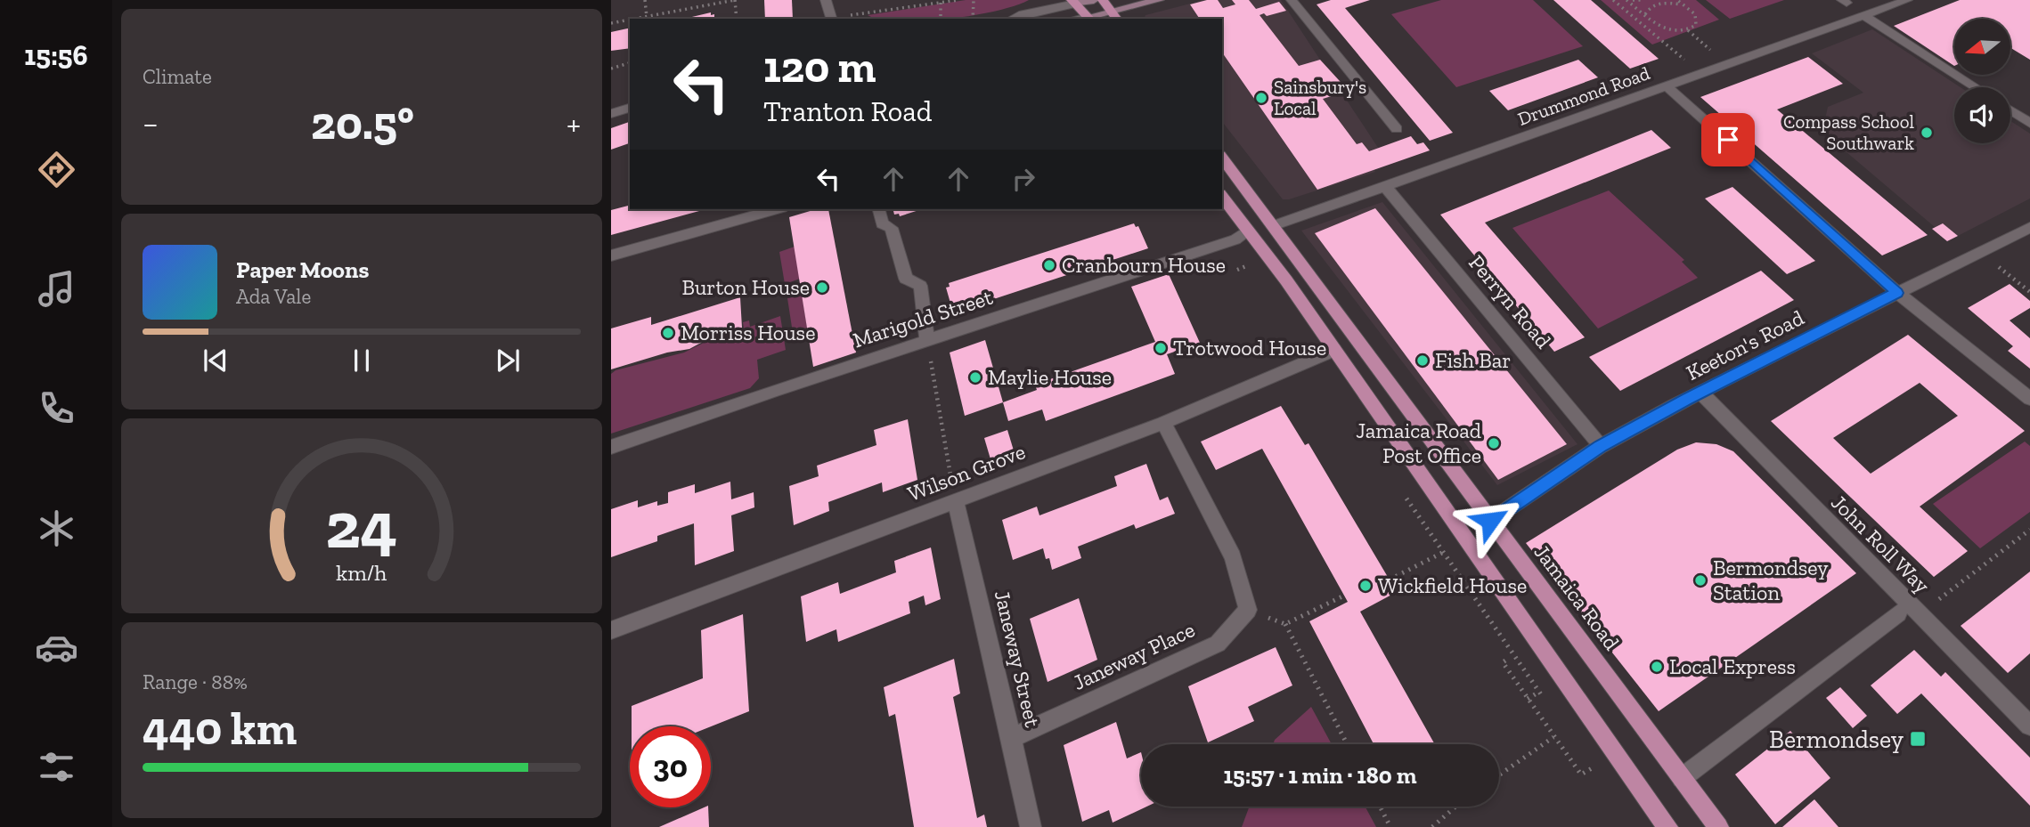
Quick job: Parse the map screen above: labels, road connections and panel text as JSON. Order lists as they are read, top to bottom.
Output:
{
  "streets": {
    "main road": ["Jamaica Road"],
    "street": [
      "Drummond Road",
      "Perryn Road",
      "Marigold Street",
      "Keeton's Road",
      "Wilson Grove",
      "John Roll Way",
      "Janeway Place",
      "Janeway Street"
    ]
  },
  "crossings": [
    ["Drummond Road", "Perryn Road"],
    ["Drummond Road", "Jamaica Road"],
    ["Perryn Road", "Keeton's Road"],
    ["Keeton's Road", "John Roll Way"],
    ["Keeton's Road", "Jamaica Road"],
    ["Wilson Grove", "Janeway Street"],
    ["Janeway Place", "Janeway Street"]
  ],
  "places": {
    "other": [
      "Sainsbury's Local",
      "Compass School Southwark",
      "Cranbourn House",
      "Burton House",
      "Morriss House",
      "Trotwood House",
      "Fish Bar",
      "Maylie House",
      "Jamaica Road Post Office",
      "Bermondsey Station",
      "Wickfield House",
      "Local Express"
    ],
    "transit": ["Bermondsey"]
  },
  "north": "left",
  "page": {
    "tabs": "15:56",
    "tile": [
      "Climate",
      ["Range · 88%", "440 km"]
    ],
    "turn": ["120 m", "Tranton Road"],
    "heat": ["−", "20.5°", "+"],
    "song": ["Paper Moons", "Ada Vale"],
    "limit": "30",
    "trip": "15:57 · 1 min · 180 m",
    "gauge": ["24", "km/h"]
  }
}
